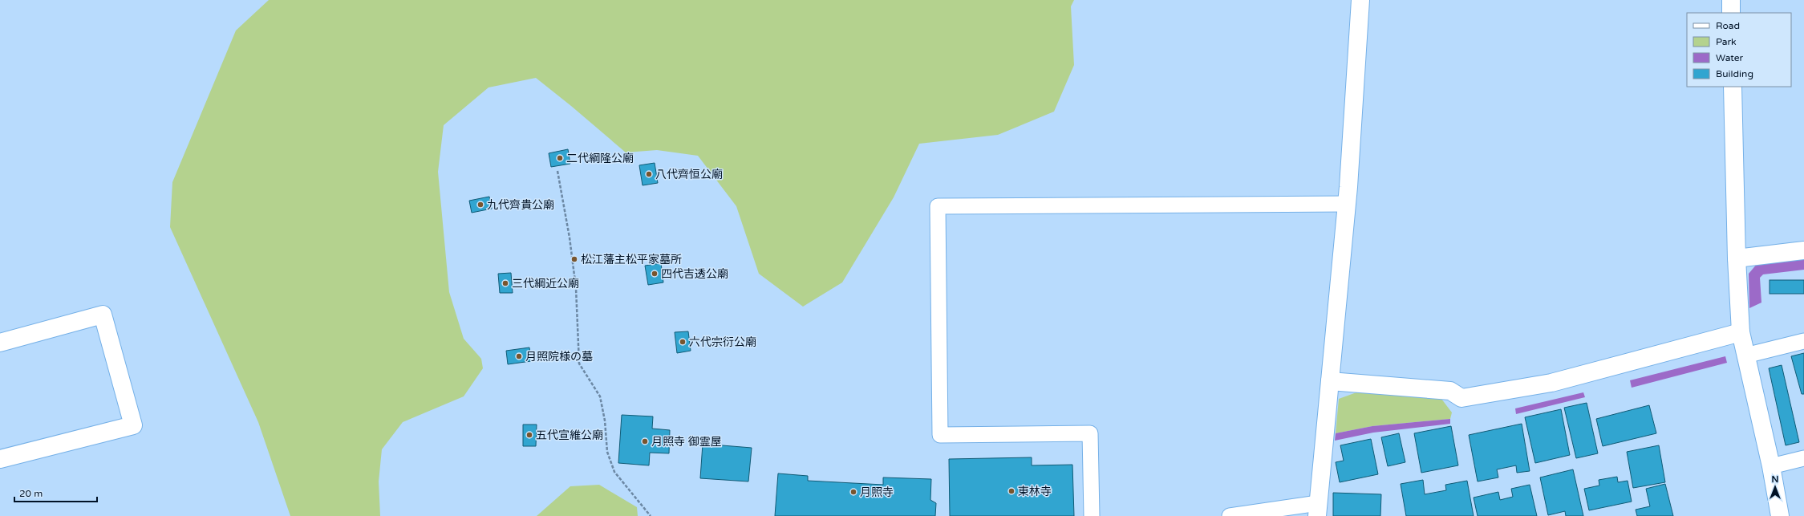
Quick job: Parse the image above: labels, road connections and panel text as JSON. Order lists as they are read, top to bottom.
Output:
{
  "places": [
    "二代綱隆公廟",
    "八代齊恒公廟",
    "九代齊貴公廟",
    "松江藩主松平家墓所",
    "四代吉透公廟",
    "三代綱近公廟",
    "六代宗衍公廟",
    "月照院様の墓",
    "五代宣維公廟",
    "月照寺 御霊屋",
    "東林寺",
    "月照寺"
  ],
  "legend": [
    "Road",
    "Park",
    "Water",
    "Building"
  ],
  "scale_bar": "20 m",
  "north": "top"
}
